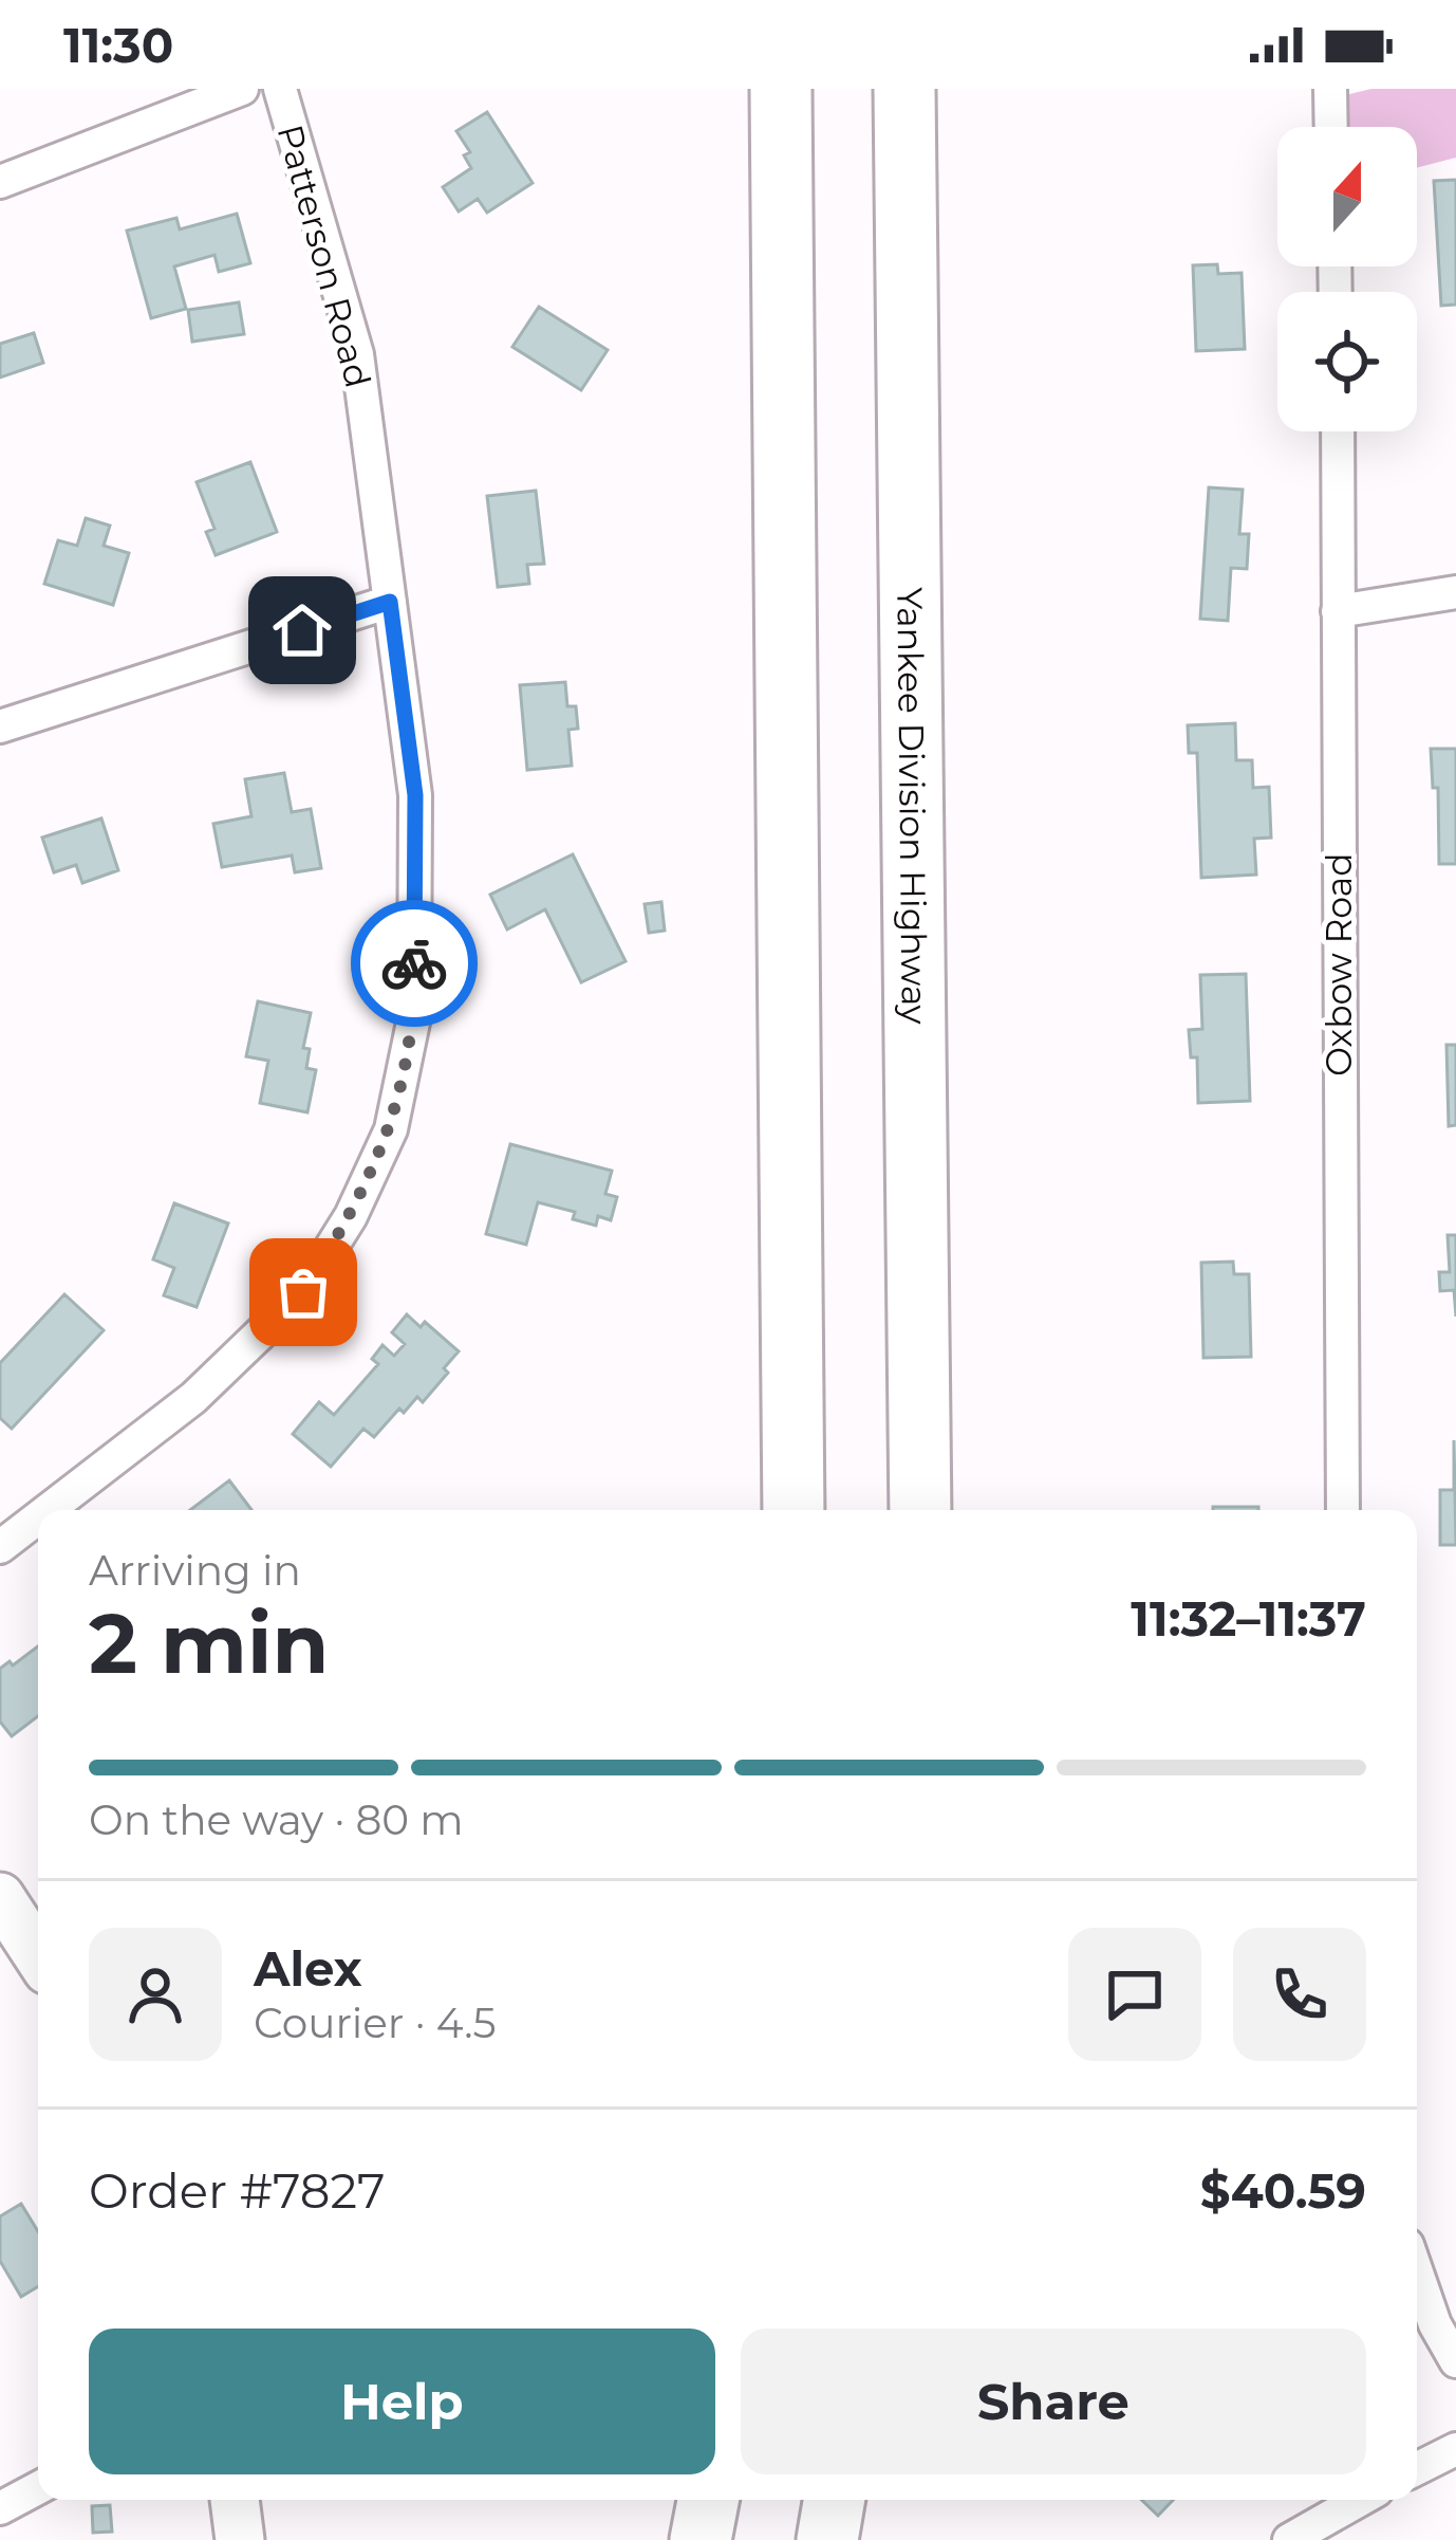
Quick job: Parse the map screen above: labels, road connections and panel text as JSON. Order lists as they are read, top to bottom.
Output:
{
  "streets": {
    "highway": ["Yankee Division Highway"],
    "street": ["Patterson Road", "Oxbow Road"]
  },
  "north": "top",
  "page": {
    "status": "11:30",
    "heading": ["2 min", "Arriving in", "11:32–11:37"],
    "panel": [
      "Alex",
      "Courier · 4.5",
      "Order #7827",
      "$40.59"
    ],
    "bar": "On the way · 80 m",
    "buttons": ["Help", "Share"]
  }
}
